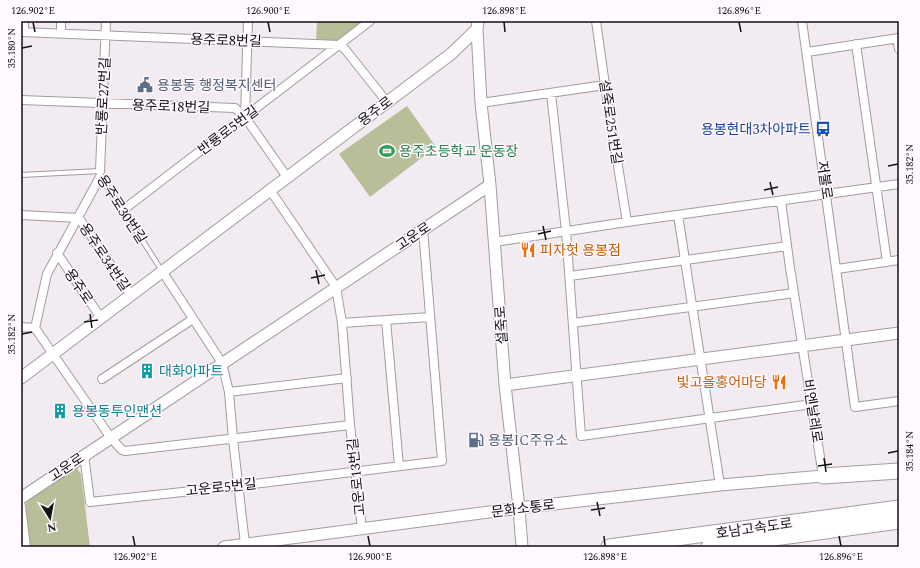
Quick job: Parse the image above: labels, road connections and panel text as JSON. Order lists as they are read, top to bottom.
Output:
{
  "streets": {
    "highway": ["호남고속도로"],
    "street": [
      "용주로8번길",
      "반룡로27번길",
      "용주로18번길",
      "용주로",
      "설죽로251번길",
      "반룡로5번길",
      "저불로",
      "고운로",
      "용주로34번길",
      "설죽로",
      "비엔날레로",
      "고운로13번길",
      "고운로5번길",
      "문화소통로"
    ],
    "lane": ["용주로30번길"]
  },
  "crossings": [
    ["용주로8번길", "반룡로27번길"],
    ["용주로8번길", "반룡로5번길"],
    ["반룡로27번길", "용주로18번길"],
    ["반룡로27번길", "용주로30번길"],
    ["용주로18번길", "용주로"],
    ["용주로18번길", "반룡로5번길"],
    ["용주로", "용주로30번길"],
    ["용주로", "용주로34번길"],
    ["용주로", "설죽로"],
    ["반룡로5번길", "용주로30번길"],
    ["고운로", "설죽로"],
    ["고운로", "고운로13번길"],
    ["고운로", "고운로5번길"],
    ["설죽로", "문화소통로"],
    ["비엔날레로", "문화소통로"],
    ["고운로13번길", "고운로5번길"],
    ["고운로13번길", "문화소통로"]
  ],
  "places": {
    "public building": ["용봉동 행정복지센터"],
    "bus stop": ["용봉현대3차아파트"],
    "sports": ["용주초등학교 운동장"],
    "restaurant": ["피자헛 용봉점", "빛고을홍어마당"],
    "building": ["대화아파트", "용봉동투인맨션"],
    "fuel station": ["용봉IC주유소"]
  },
  "north": "bottom",
  "coordinates": [
    "126.902°E",
    "126.900°E",
    "126.898°E",
    "126.896°E",
    "35.180°N",
    "35.182°N",
    "35.184°N"
  ]
}
